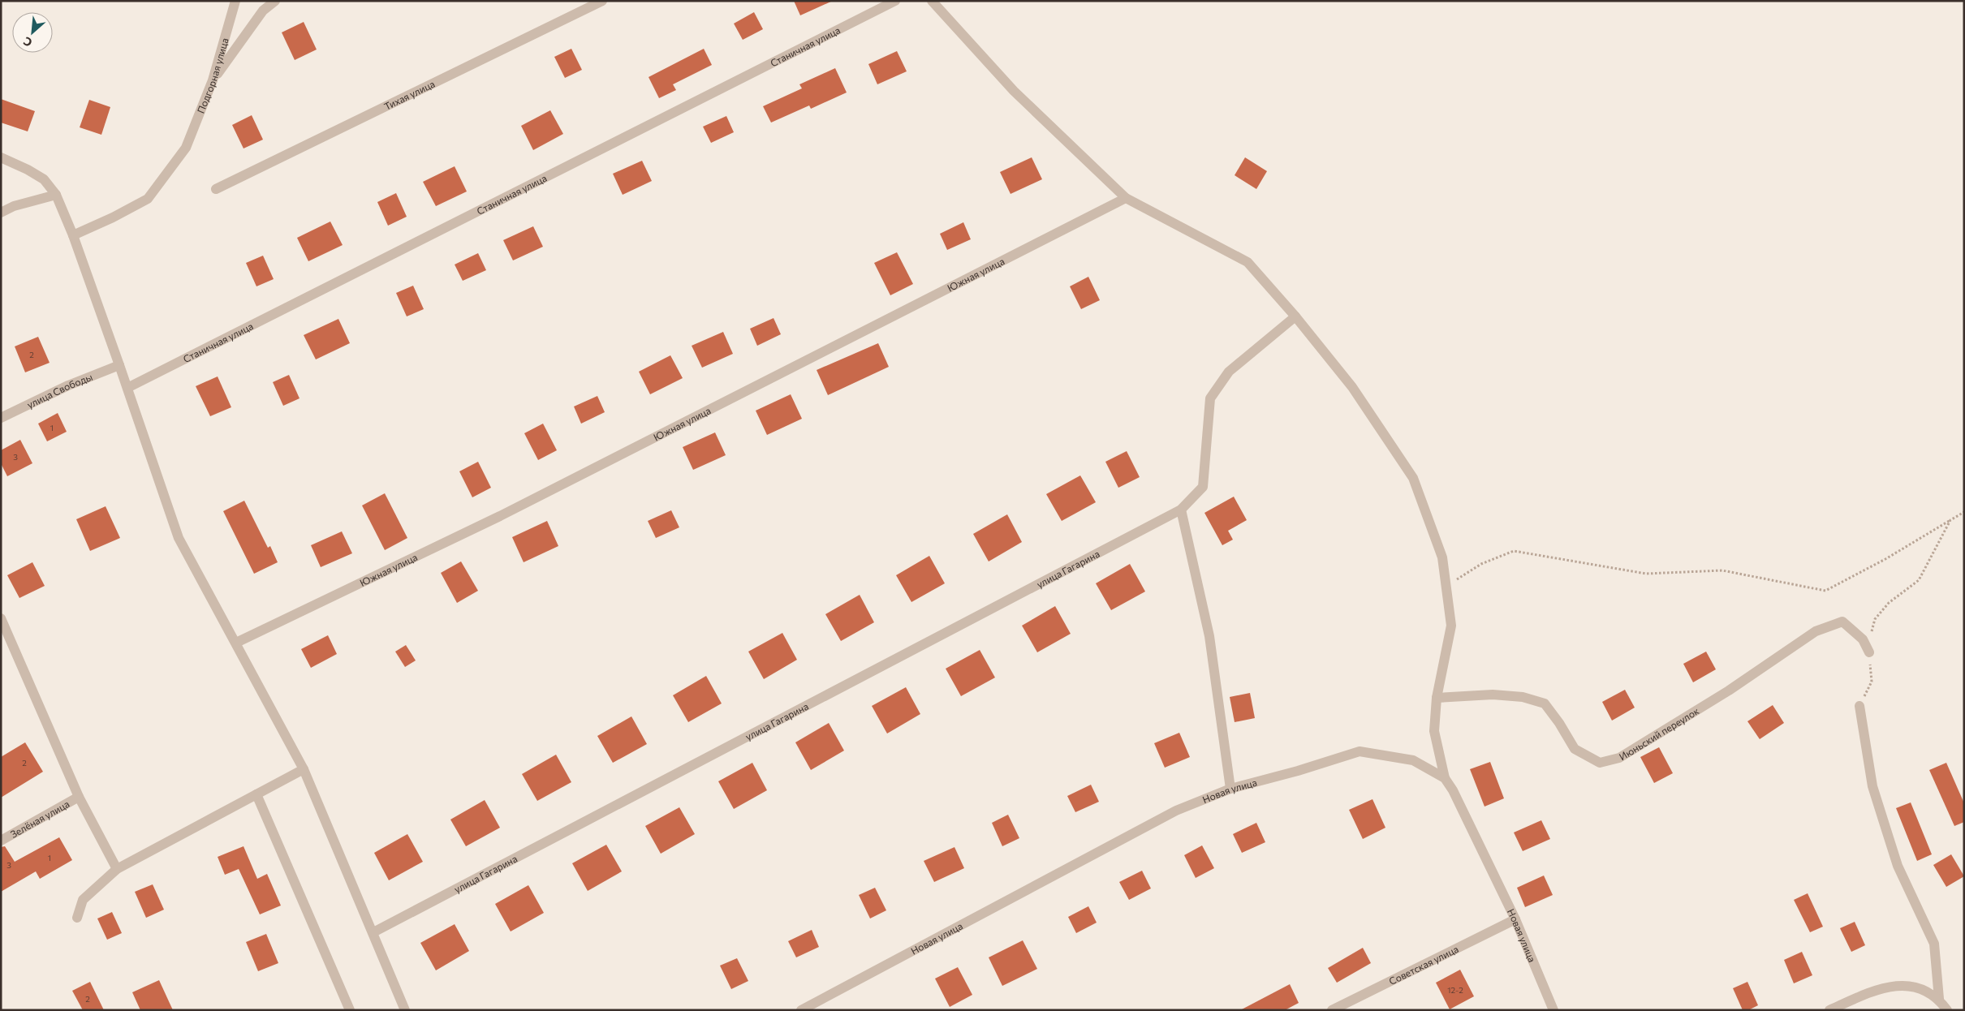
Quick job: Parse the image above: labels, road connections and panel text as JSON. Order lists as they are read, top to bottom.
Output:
{
  "streets": {
    "street": [
      "Станичная улица",
      "Подгорная улица",
      "Тихая улица",
      "Южная улица",
      "улица Свободы",
      "улица Гагарина",
      "Июньский переулок",
      "Новая улица",
      "Зелёная улица",
      "Советская улица"
    ]
  },
  "crossings": [
    ["Новая улица", "Советская улица"]
  ],
  "house_numbers": [
    "2",
    "1",
    "3",
    "2",
    "1",
    "3",
    "12-2",
    "2"
  ],
  "north": "bottom left"
}
